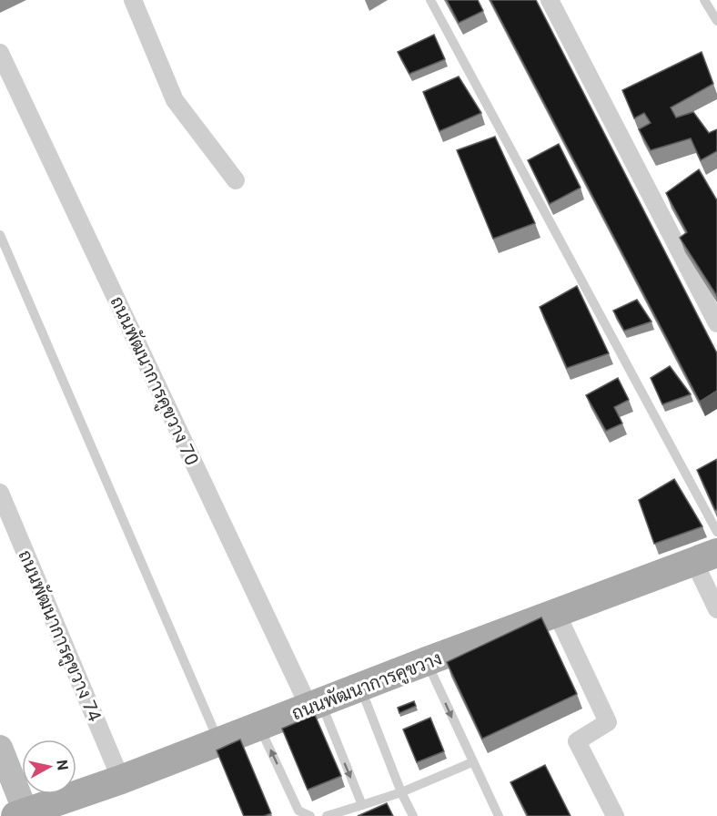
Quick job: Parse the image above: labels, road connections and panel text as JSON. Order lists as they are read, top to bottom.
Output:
{
  "streets": {
    "main road": ["ถนนพัฒนาการคูขวาง"],
    "street": ["ถนนพัฒนาการคูขวาง 70", "ถนนพัฒนาการคูขวาง 74"]
  },
  "crossings": [
    ["ถนนพัฒนาการคูขวาง 70", "ถนนพัฒนาการคูขวาง"],
    ["ถนนพัฒนาการคูขวาง 74", "ถนนพัฒนาการคูขวาง"]
  ],
  "north": "right"
}
